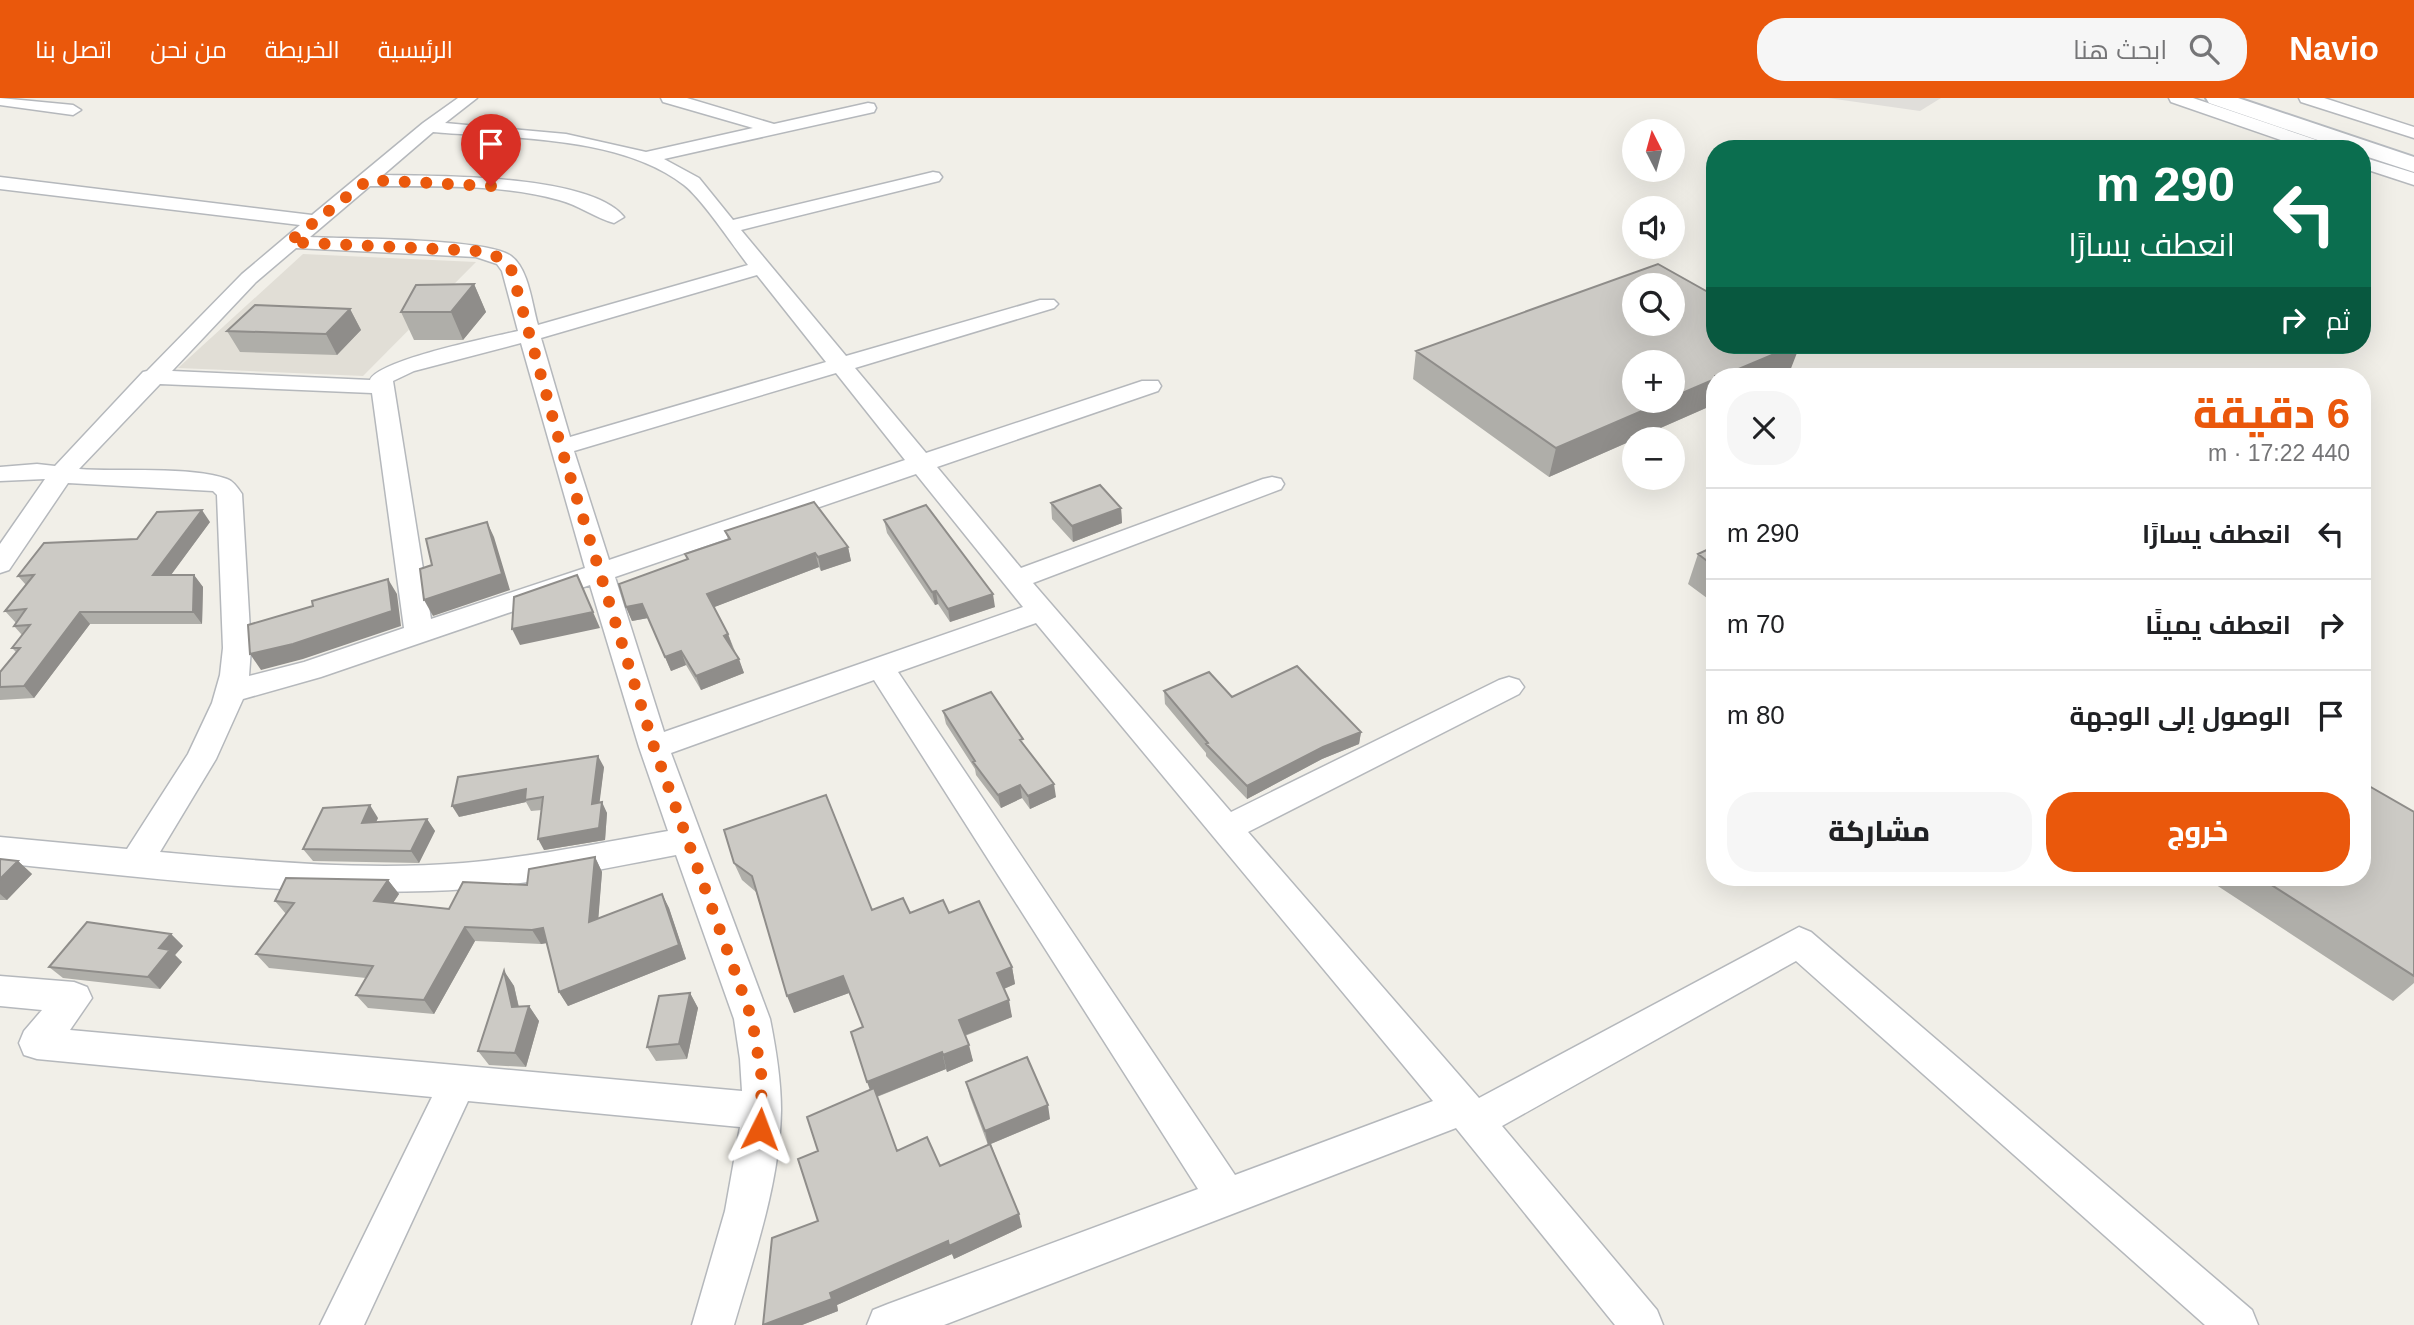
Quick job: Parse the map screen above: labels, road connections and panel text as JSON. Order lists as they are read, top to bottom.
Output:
{
  "north": "top",
  "page": {
    "header": "Navio",
    "search": "ابحث هنا",
    "nav": [
      "الرئيسية",
      "الخريطة",
      "من نحن",
      "اتصل بنا"
    ],
    "map_buttons": ["+", "−"],
    "turn": ["290 m", "انعطف يسارًا"],
    "then": "ثم",
    "heading": ["6 دقيقة", "440 m · 17:22"],
    "list": [
      {
        "name": "انعطف يسارًا",
        "value": "290 m"
      },
      {
        "name": "انعطف يمينًا",
        "value": "70 m"
      },
      {
        "name": "الوصول إلى الوجهة",
        "value": "80 m"
      }
    ],
    "buttons": ["خروج", "مشاركة"]
  }
}
